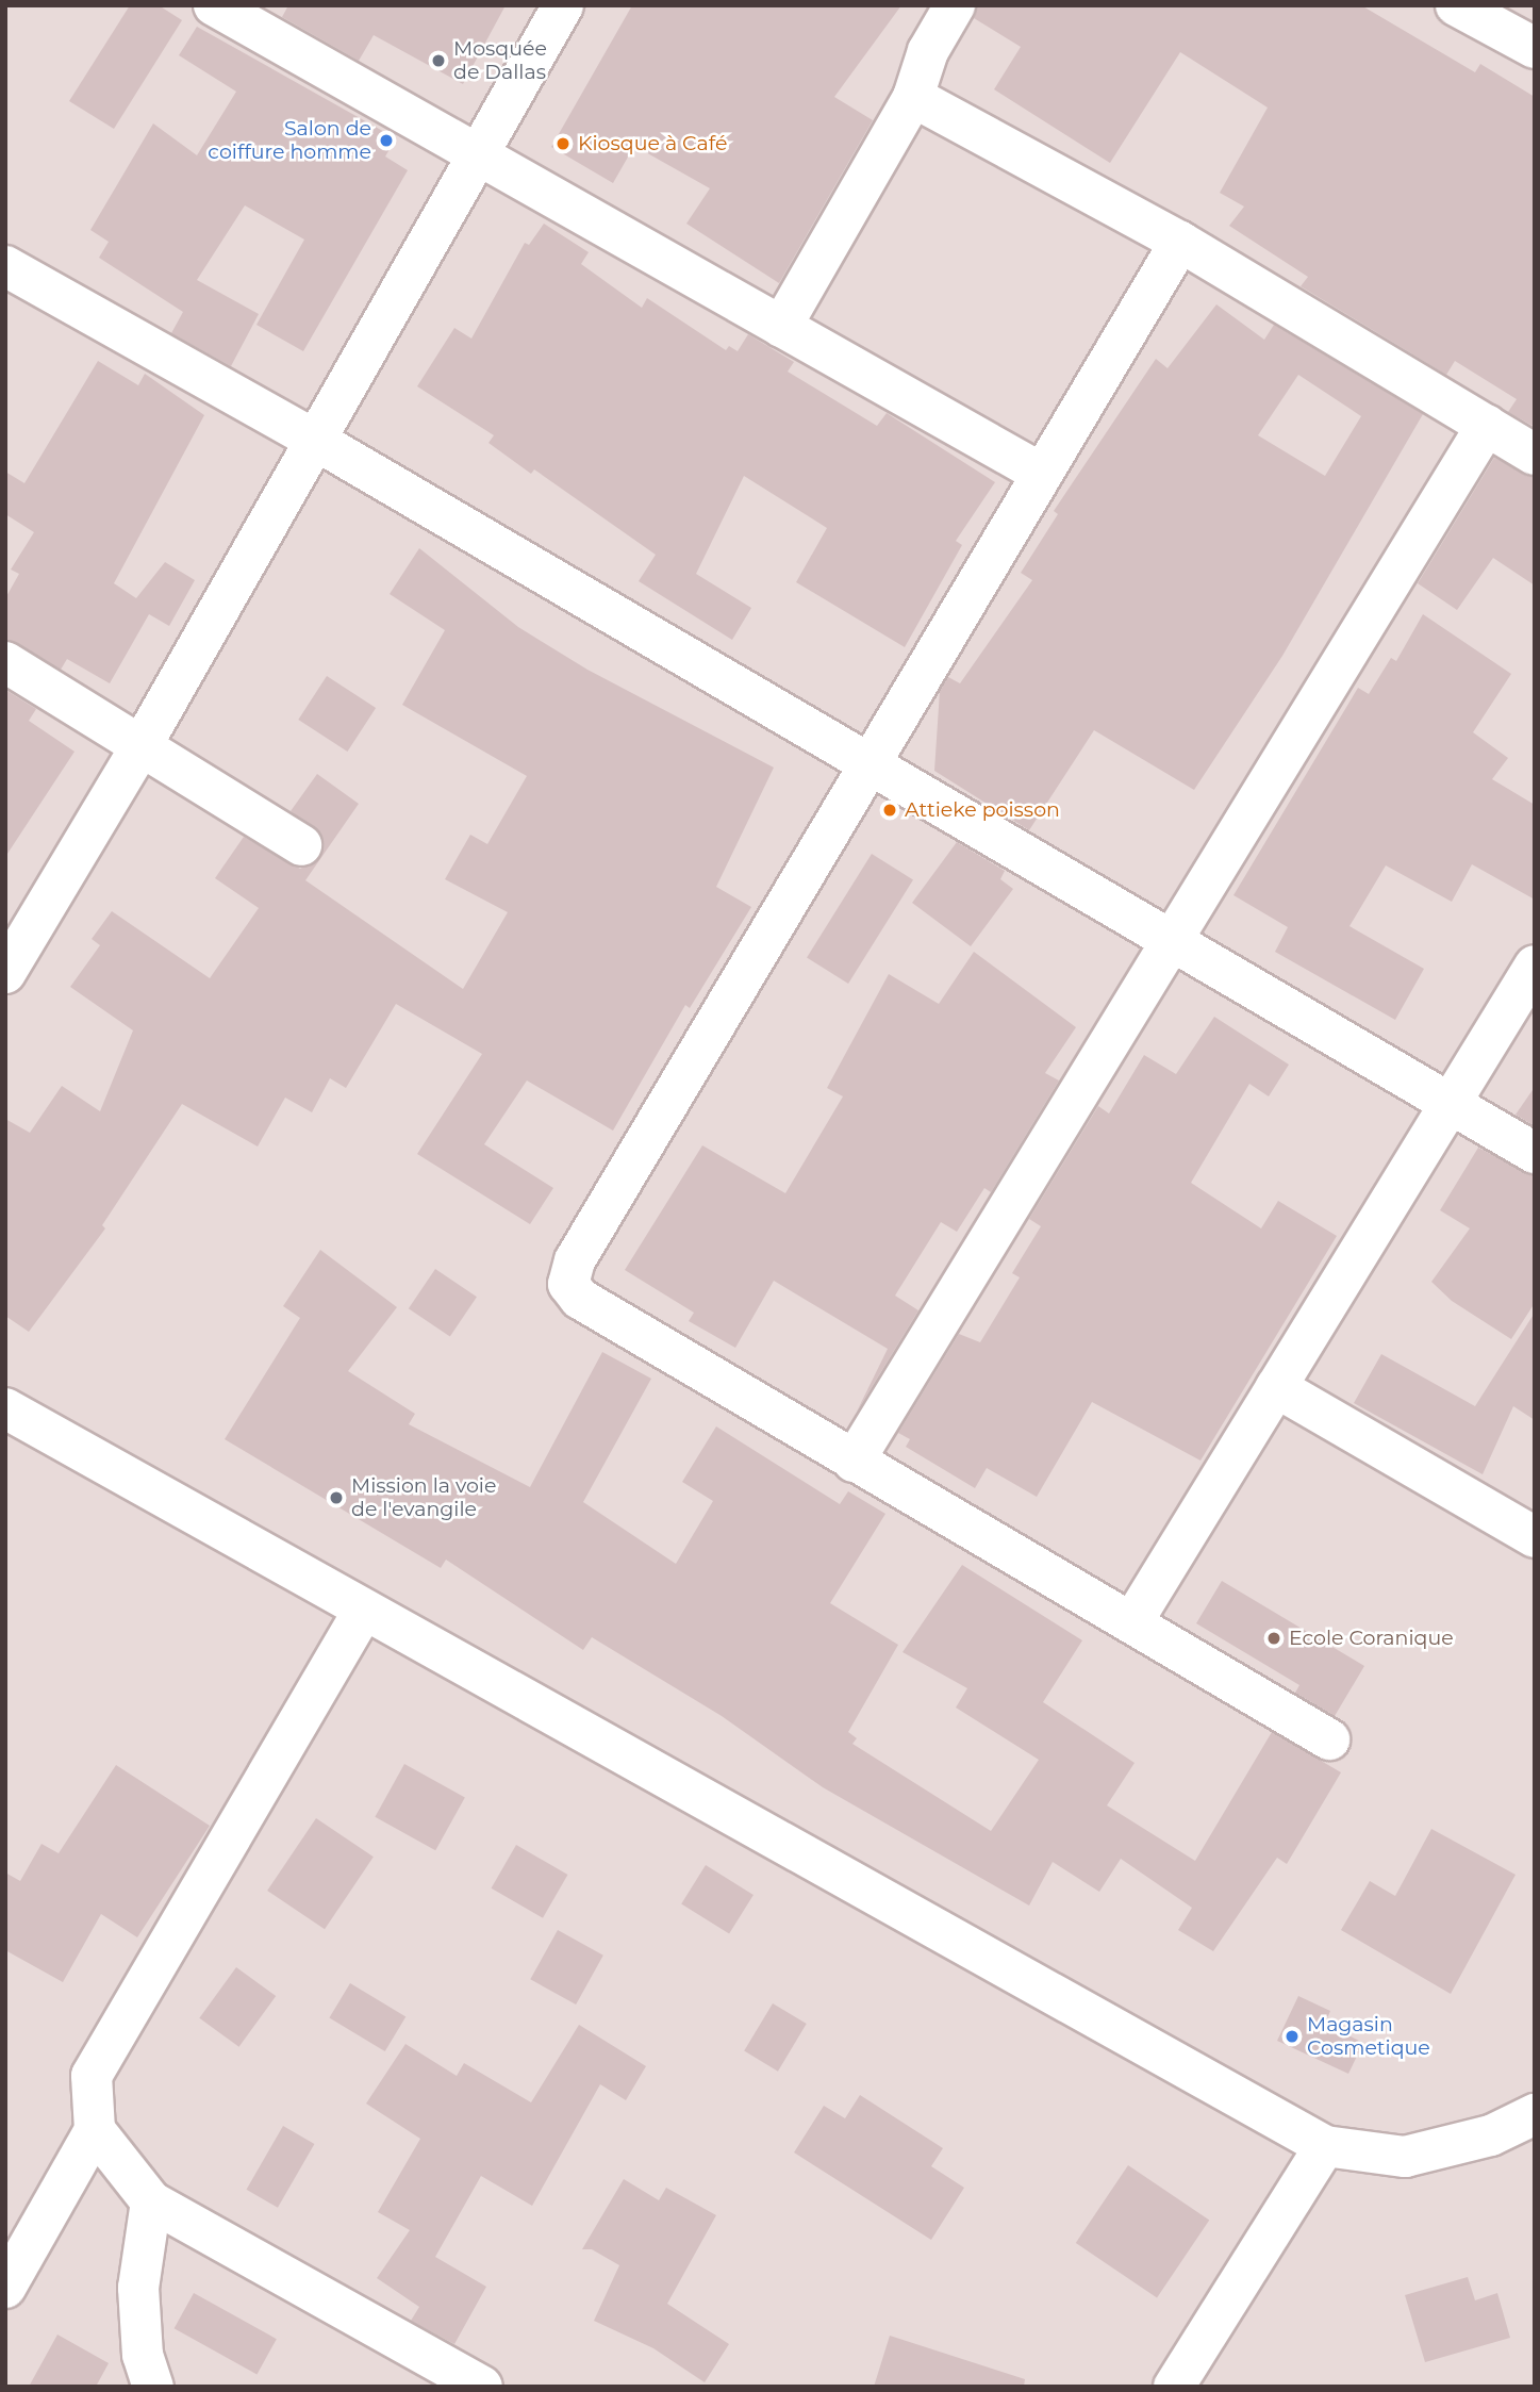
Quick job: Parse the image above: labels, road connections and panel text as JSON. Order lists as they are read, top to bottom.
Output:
{
  "places": [
    "Mosquée de Dallas",
    "Salon de coiffure homme",
    "Kiosque à Café",
    "Attieke poisson",
    "Mission la voie de l'evangile",
    "Ecole Coranique",
    "Magasin Cosmetique"
  ]
}
